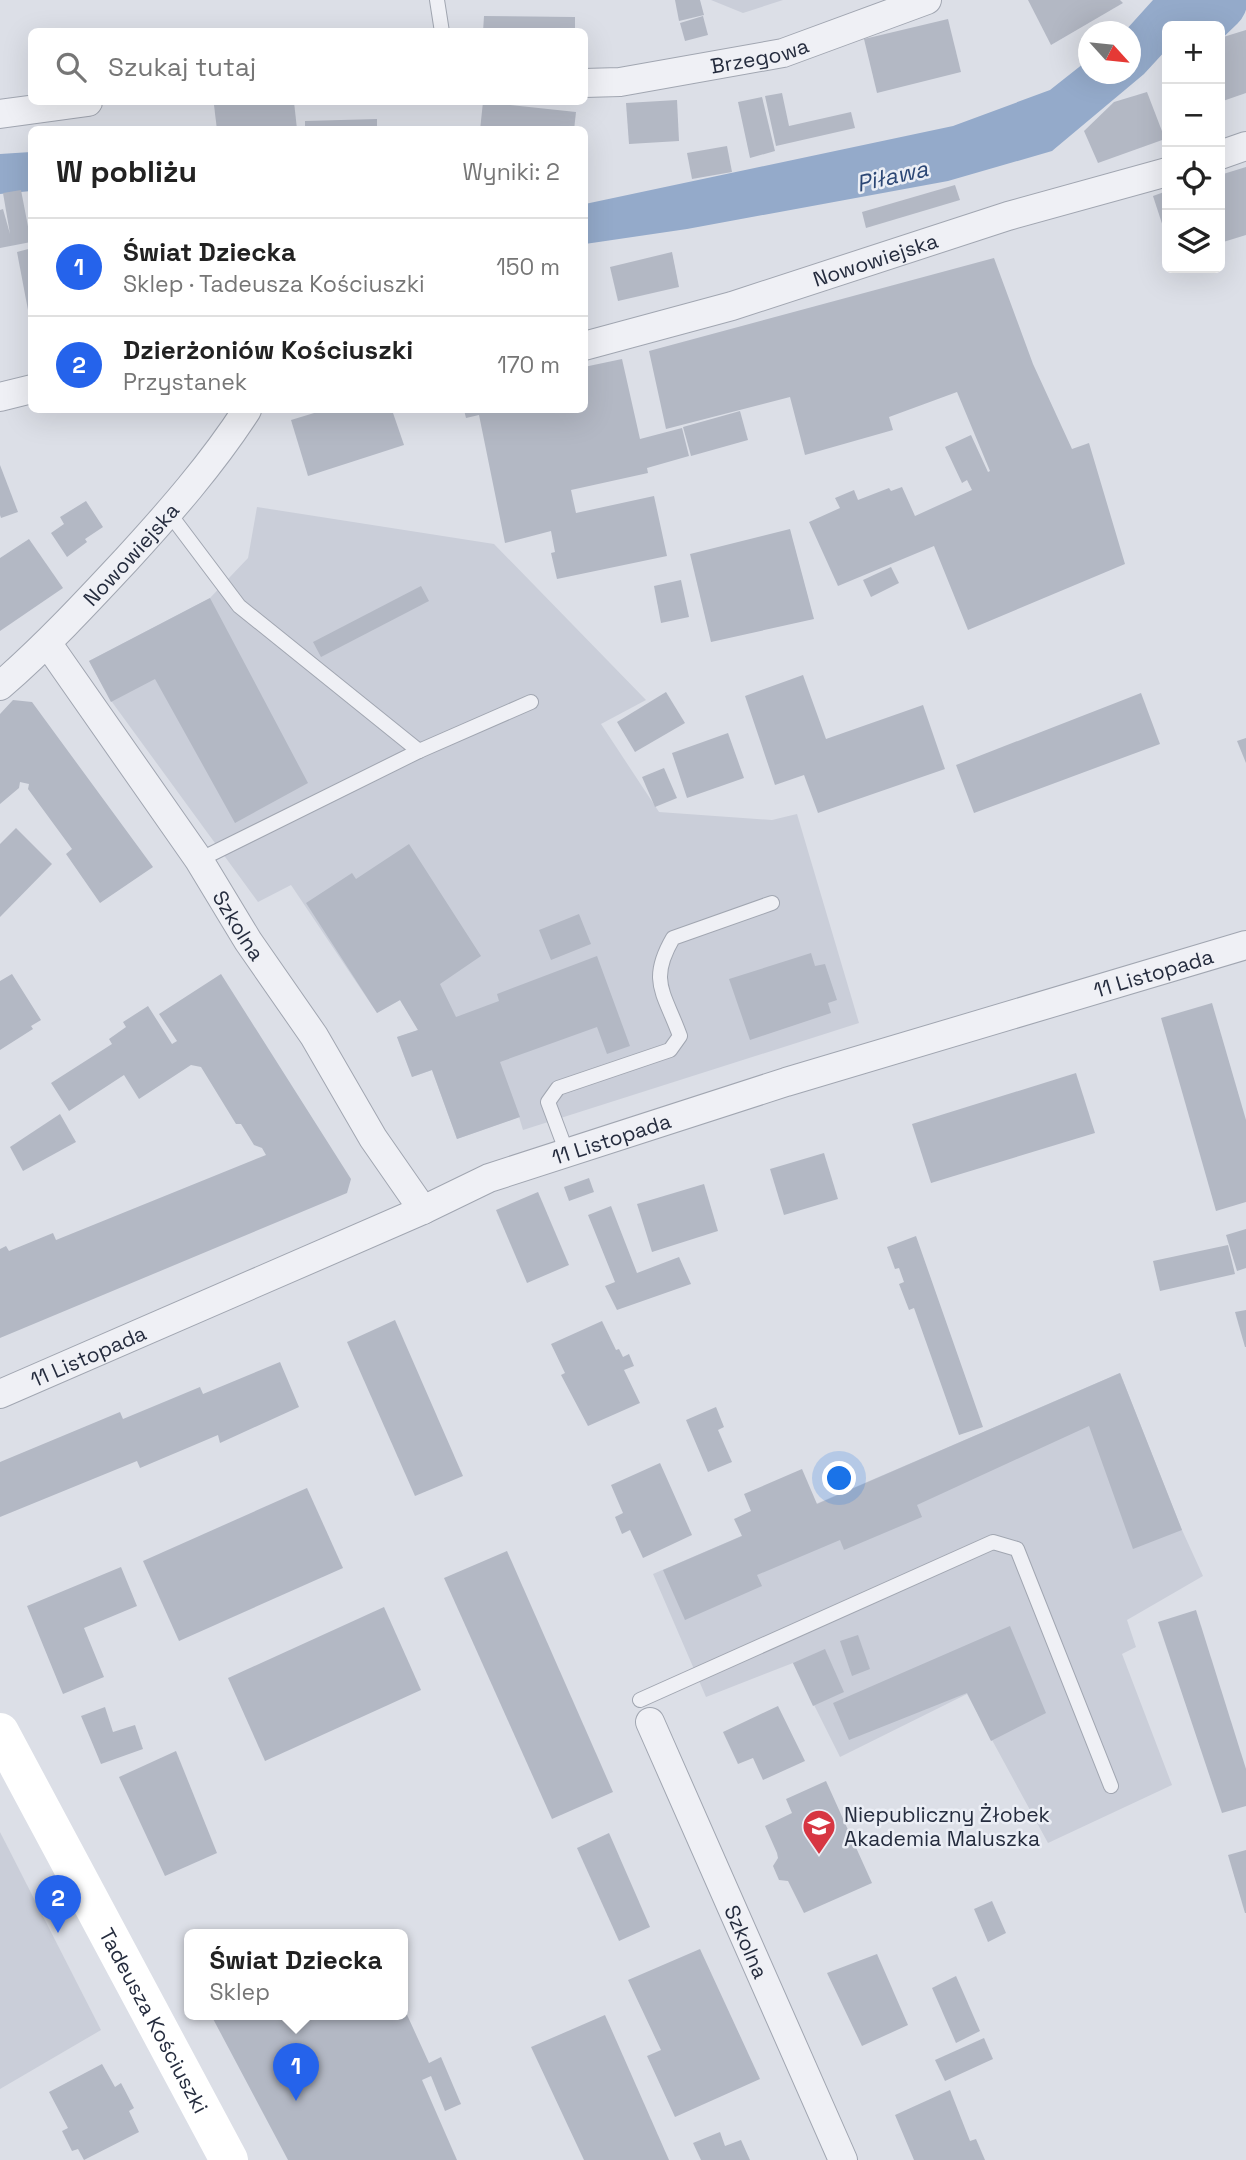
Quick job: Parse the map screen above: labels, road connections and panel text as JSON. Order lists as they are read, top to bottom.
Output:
{
  "streets": {
    "street": [
      "Brzegowa",
      "Nowowiejska",
      "Szkolna",
      "11 Listopada",
      "Tadeusza Kościuszki"
    ]
  },
  "crossings": [
    ["Nowowiejska", "Szkolna"],
    ["Szkolna", "11 Listopada"]
  ],
  "water": ["Piława"],
  "places": {
    "school or university": ["Niepubliczny Żłobek Akademia Maluszka"]
  },
  "north": "bottom right",
  "page": {
    "map_buttons": ["+", "−"],
    "search": "Szukaj tutaj",
    "heading": ["W pobliżu", "Wyniki: 2"],
    "list": [
      {
        "mark": "1",
        "name": "Świat Dziecka",
        "note": "Sklep · Tadeusza Kościuszki",
        "value": "150 m"
      },
      {
        "mark": "2",
        "name": "Dzierżoniów Kościuszki",
        "note": "Przystanek",
        "value": "170 m"
      }
    ],
    "pins": ["2", "1"],
    "popup": ["Świat Dziecka", "Sklep"]
  }
}
